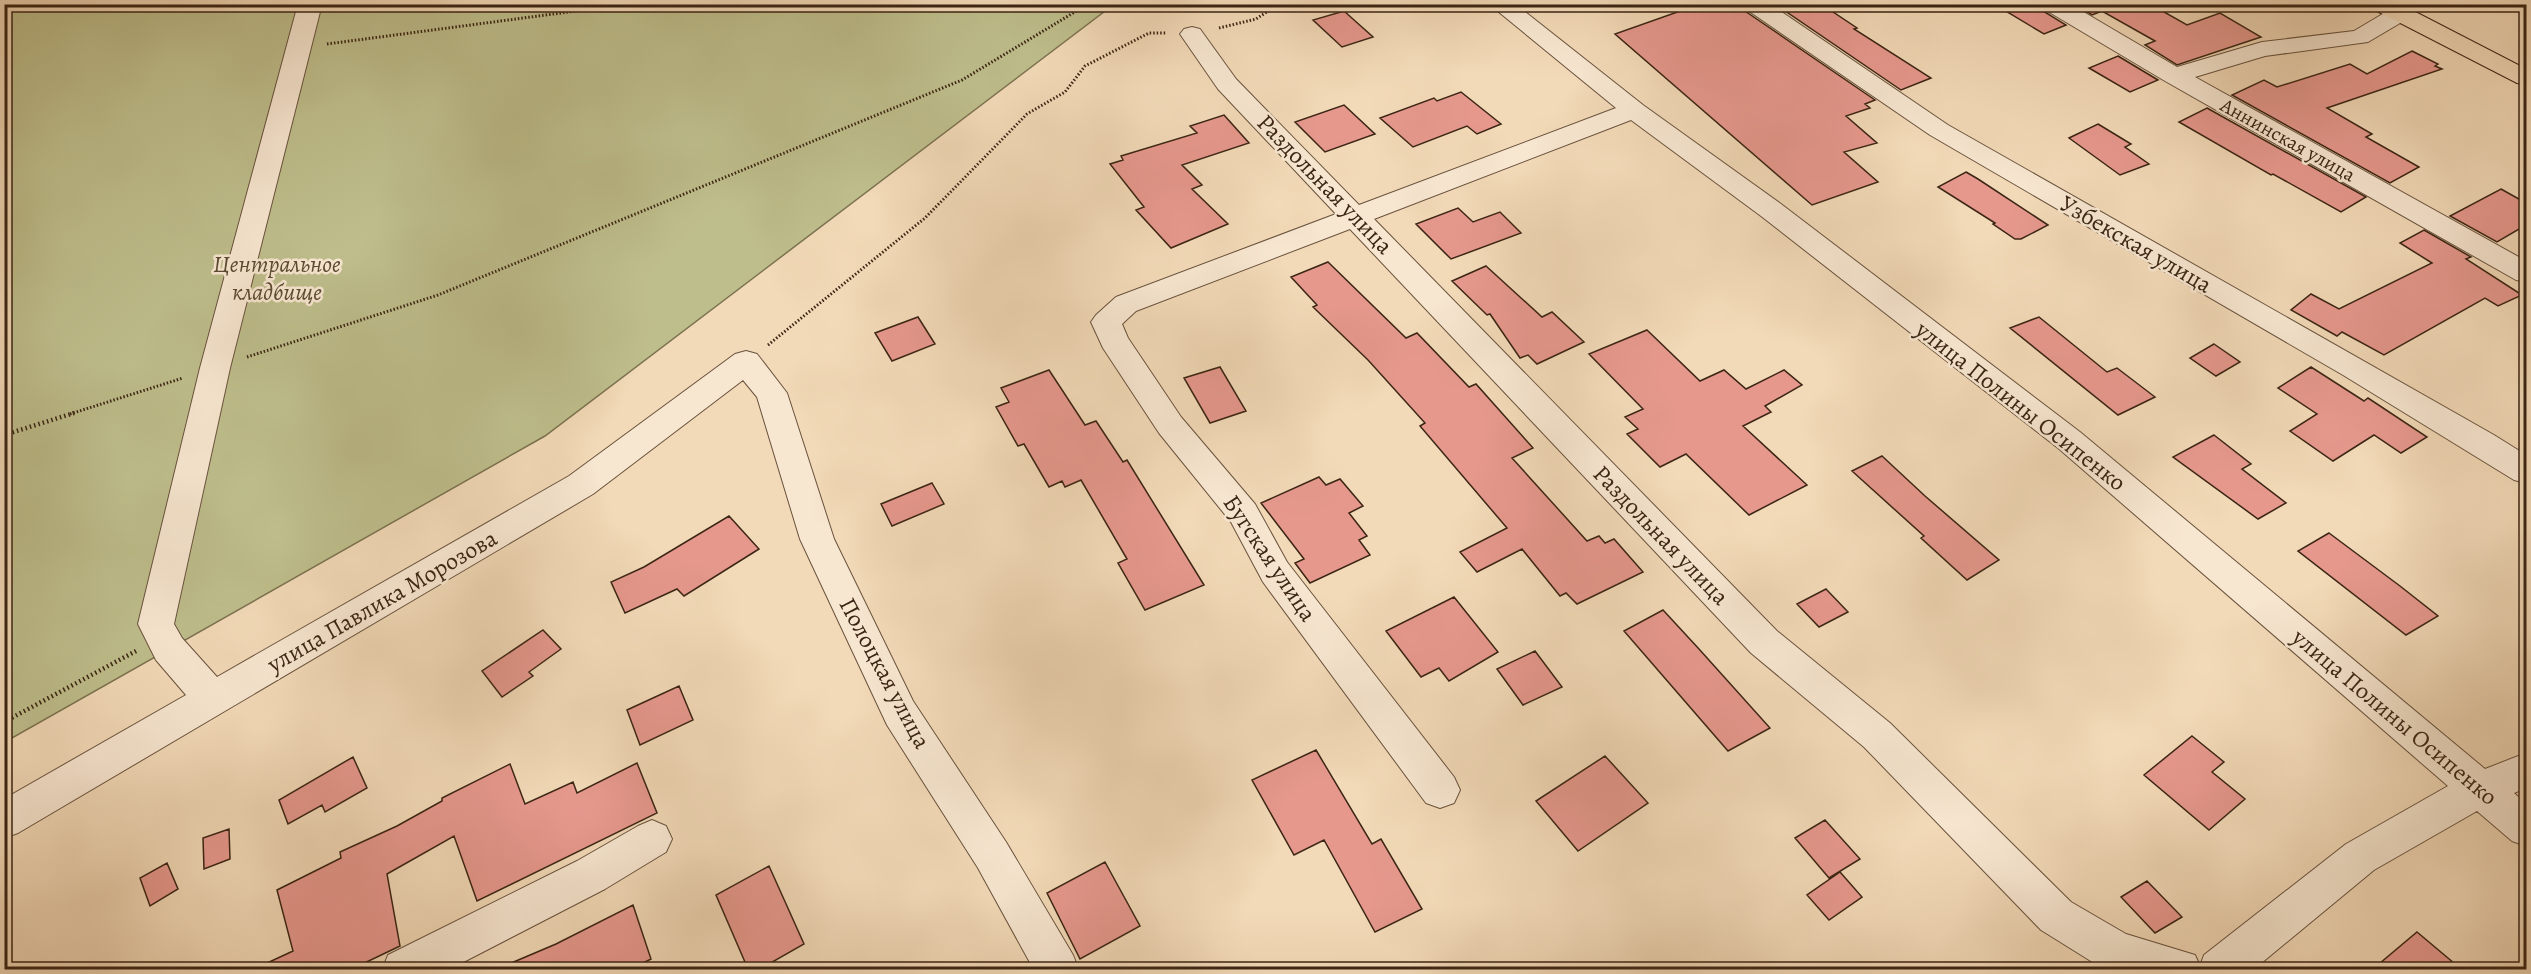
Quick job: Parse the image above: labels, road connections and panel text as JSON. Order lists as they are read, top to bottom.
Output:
{
  "streets": {
    "street": [
      "Аннинская улица",
      "Раздольная улица",
      "Узбекская улица",
      "улица Полины Осипенко",
      "Бугская улица",
      "улица Павлика Морозова",
      "Полоцкая улица"
    ]
  },
  "crossings": [
    ["Раздольная улица", "Бугская улица"],
    ["улица Павлика Морозова", "Полоцкая улица"]
  ],
  "parks": ["Центральное кладбище"]
}
